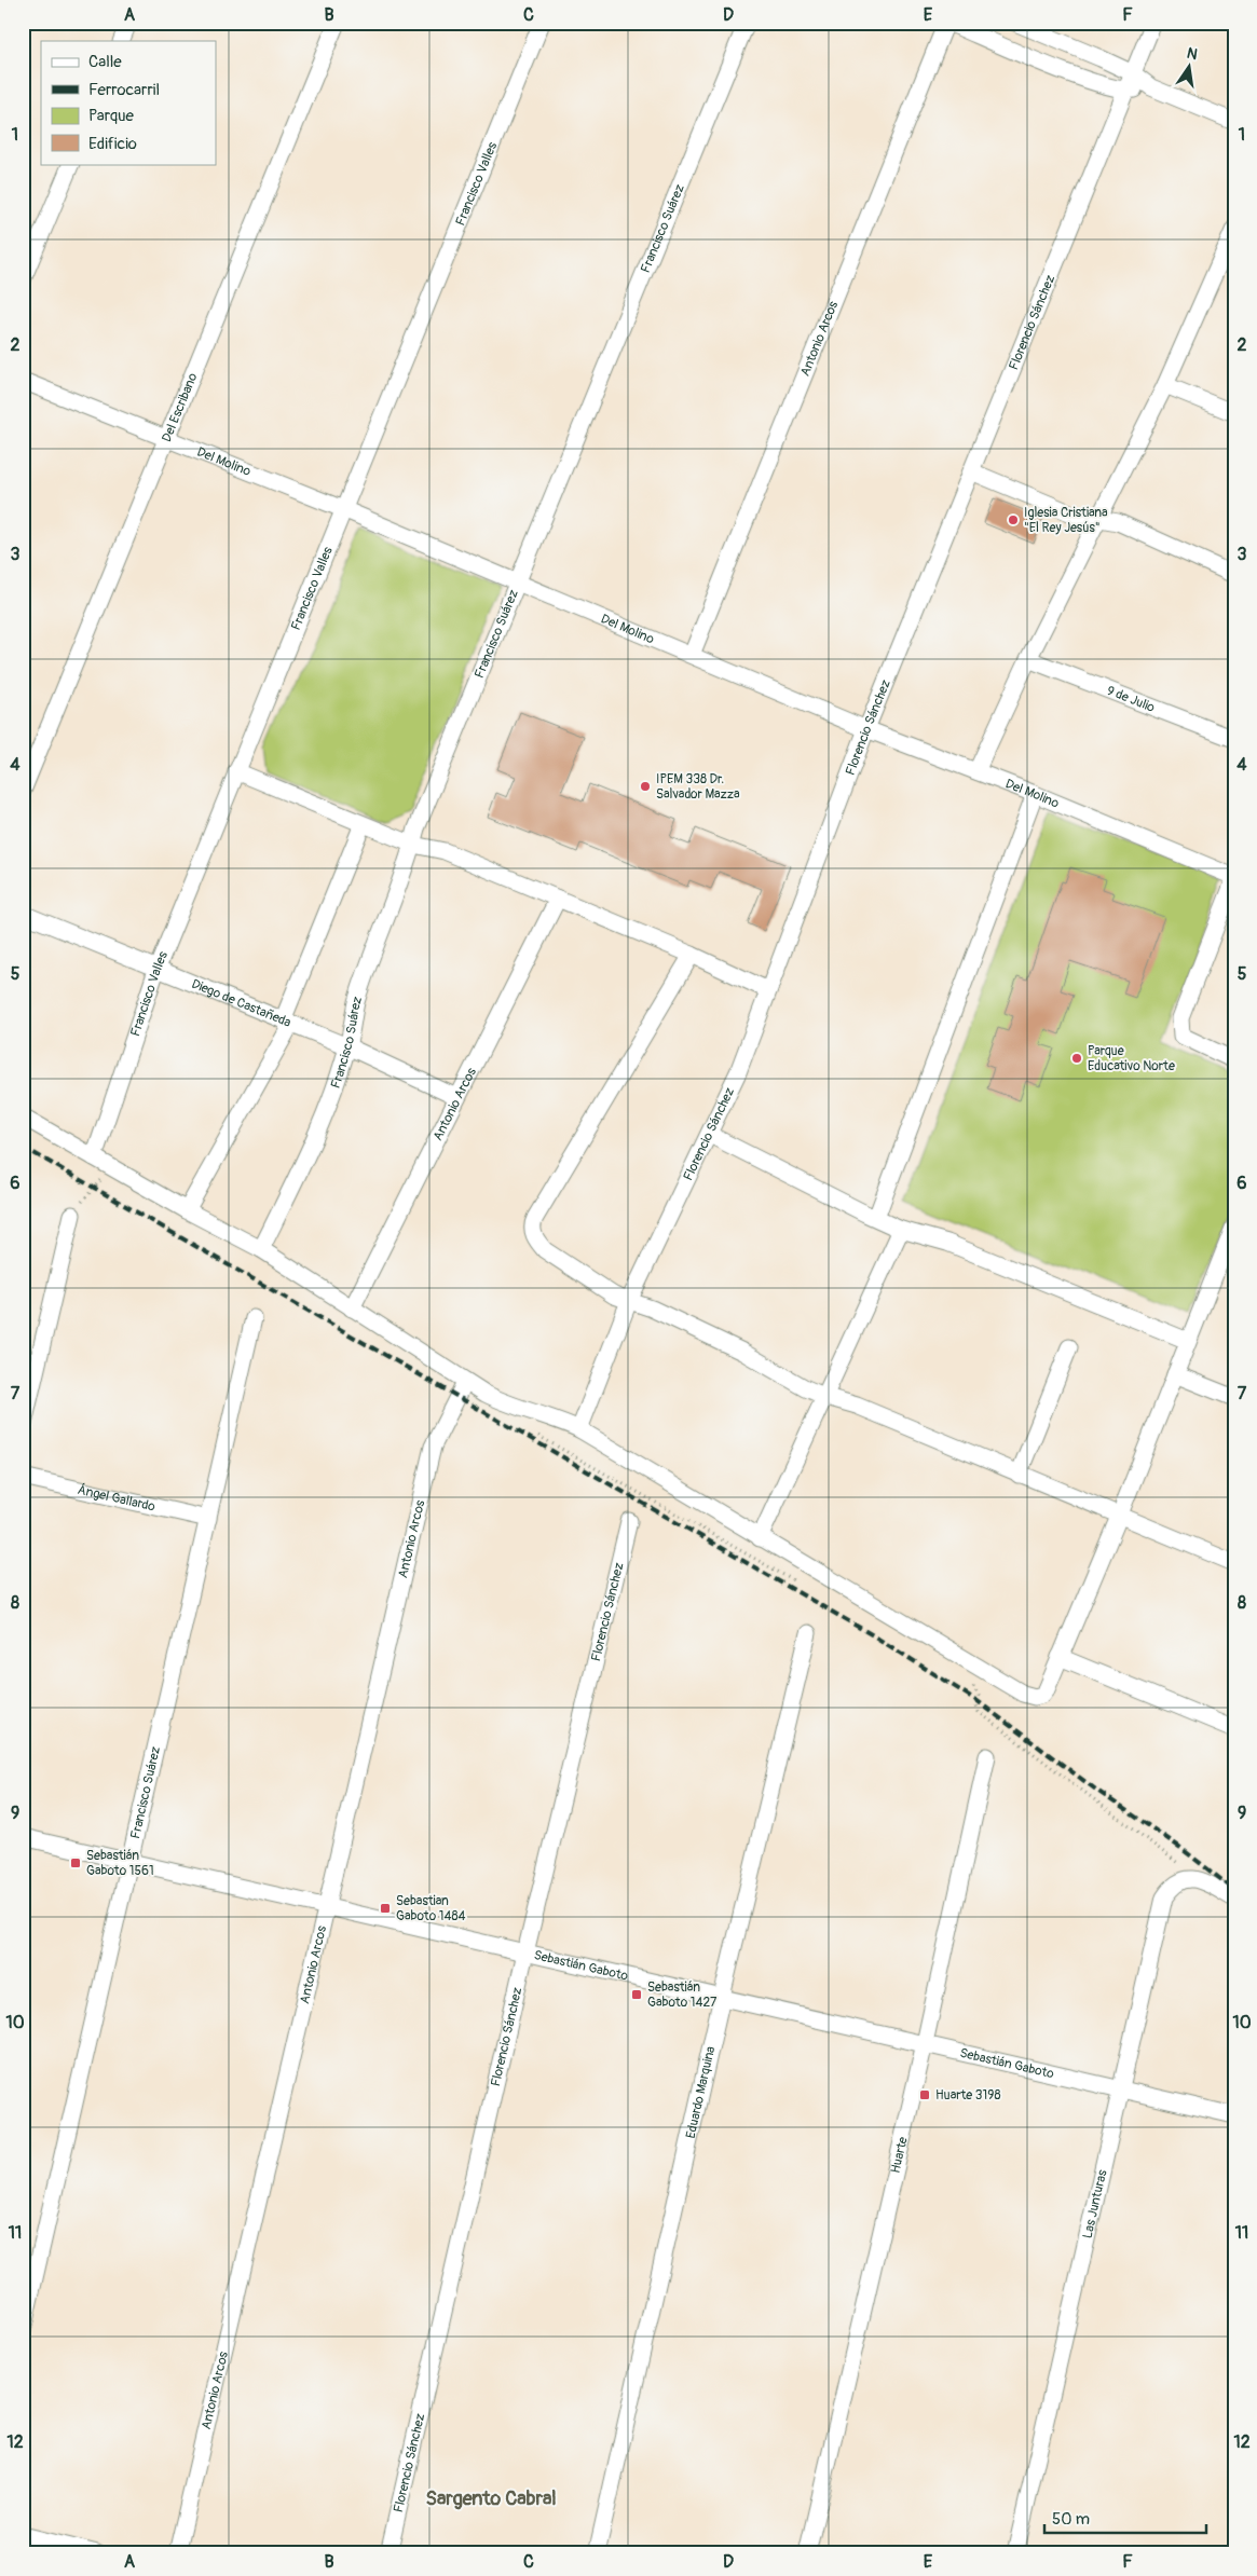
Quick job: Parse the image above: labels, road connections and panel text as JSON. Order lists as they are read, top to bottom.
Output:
{
  "streets": {
    "street": [
      "Francisco Valles",
      "Francisco Suárez",
      "Florencio Sánchez",
      "Antonio Arcos",
      "Del Escribano",
      "Del Molino",
      "9 de Julio",
      "Diego de Castañeda",
      "Ángel Gallardo",
      "Sebastián Gaboto",
      "Eduardo Marquina",
      "Huarte",
      "Las Junturas"
    ]
  },
  "crossings": [
    ["Francisco Valles", "Del Molino"],
    ["Francisco Valles", "Diego de Castañeda"],
    ["Francisco Suárez", "Del Molino"],
    ["Francisco Suárez", "Diego de Castañeda"],
    ["Francisco Suárez", "Ángel Gallardo"],
    ["Francisco Suárez", "Sebastián Gaboto"],
    ["Florencio Sánchez", "Del Molino"],
    ["Florencio Sánchez", "Sebastián Gaboto"],
    ["Antonio Arcos", "Del Molino"],
    ["Antonio Arcos", "Diego de Castañeda"],
    ["Antonio Arcos", "Sebastián Gaboto"],
    ["Del Escribano", "Del Molino"],
    ["Sebastián Gaboto", "Eduardo Marquina"],
    ["Sebastián Gaboto", "Huarte"],
    ["Sebastián Gaboto", "Las Junturas"]
  ],
  "districts": ["Sargento Cabral"],
  "places": {
    "other": ["Iglesia Cristiana \"El Rey Jesús\"", "IPEM 338 Dr. Salvador Mazza", "Parque Educativo Norte"],
    "transit": [
      "Sebastián Gaboto 1561",
      "Sebastian Gaboto 1484",
      "Sebastián Gaboto 1427",
      "Huarte 3198"
    ]
  },
  "legend": [
    "Calle",
    "Ferrocarril",
    "Parque",
    "Edificio"
  ],
  "scale_bar": "50 m",
  "north": "top",
  "grid": {
    "columns": [
      "A",
      "B",
      "C",
      "D",
      "E",
      "F"
    ],
    "rows": [
      "1",
      "2",
      "3",
      "4",
      "5",
      "6",
      "7",
      "8",
      "9",
      "10",
      "11",
      "12"
    ]
  }
}
